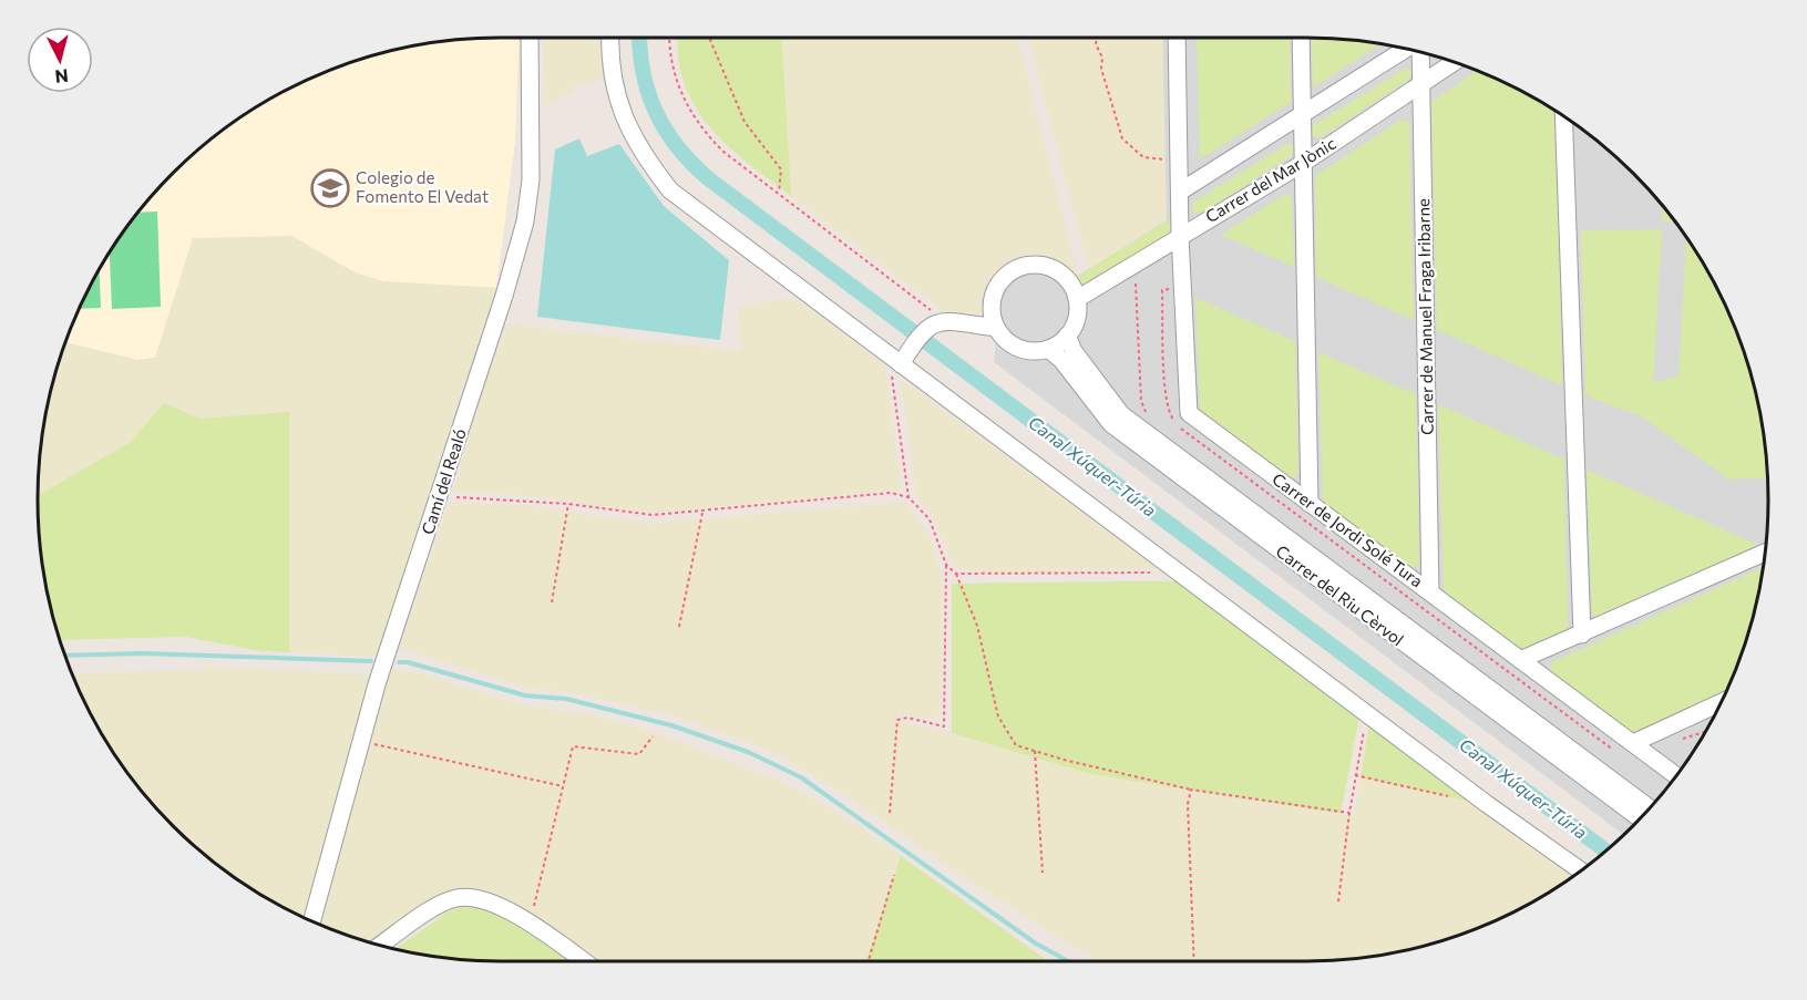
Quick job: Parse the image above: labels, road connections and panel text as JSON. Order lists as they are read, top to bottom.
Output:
{
  "streets": {
    "street": [
      "Carrer del Mar Jònic",
      "Carrer de Manuel Fraga Iribarne",
      "Camí del Realó",
      "Carrer de Jordi Solé Tura",
      "Carrer del Riu Cèrvol"
    ]
  },
  "crossings": [
    ["Carrer del Mar Jònic", "Carrer de Manuel Fraga Iribarne"],
    ["Carrer del Mar Jònic", "Carrer de Jordi Solé Tura"],
    ["Carrer del Mar Jònic", "Carrer del Riu Cèrvol"],
    ["Carrer de Manuel Fraga Iribarne", "Carrer de Jordi Solé Tura"]
  ],
  "water": ["Canal Xúquer-Túria"],
  "places": {
    "school or university": ["Colegio de Fomento El Vedat"]
  },
  "north": "bottom"
}
